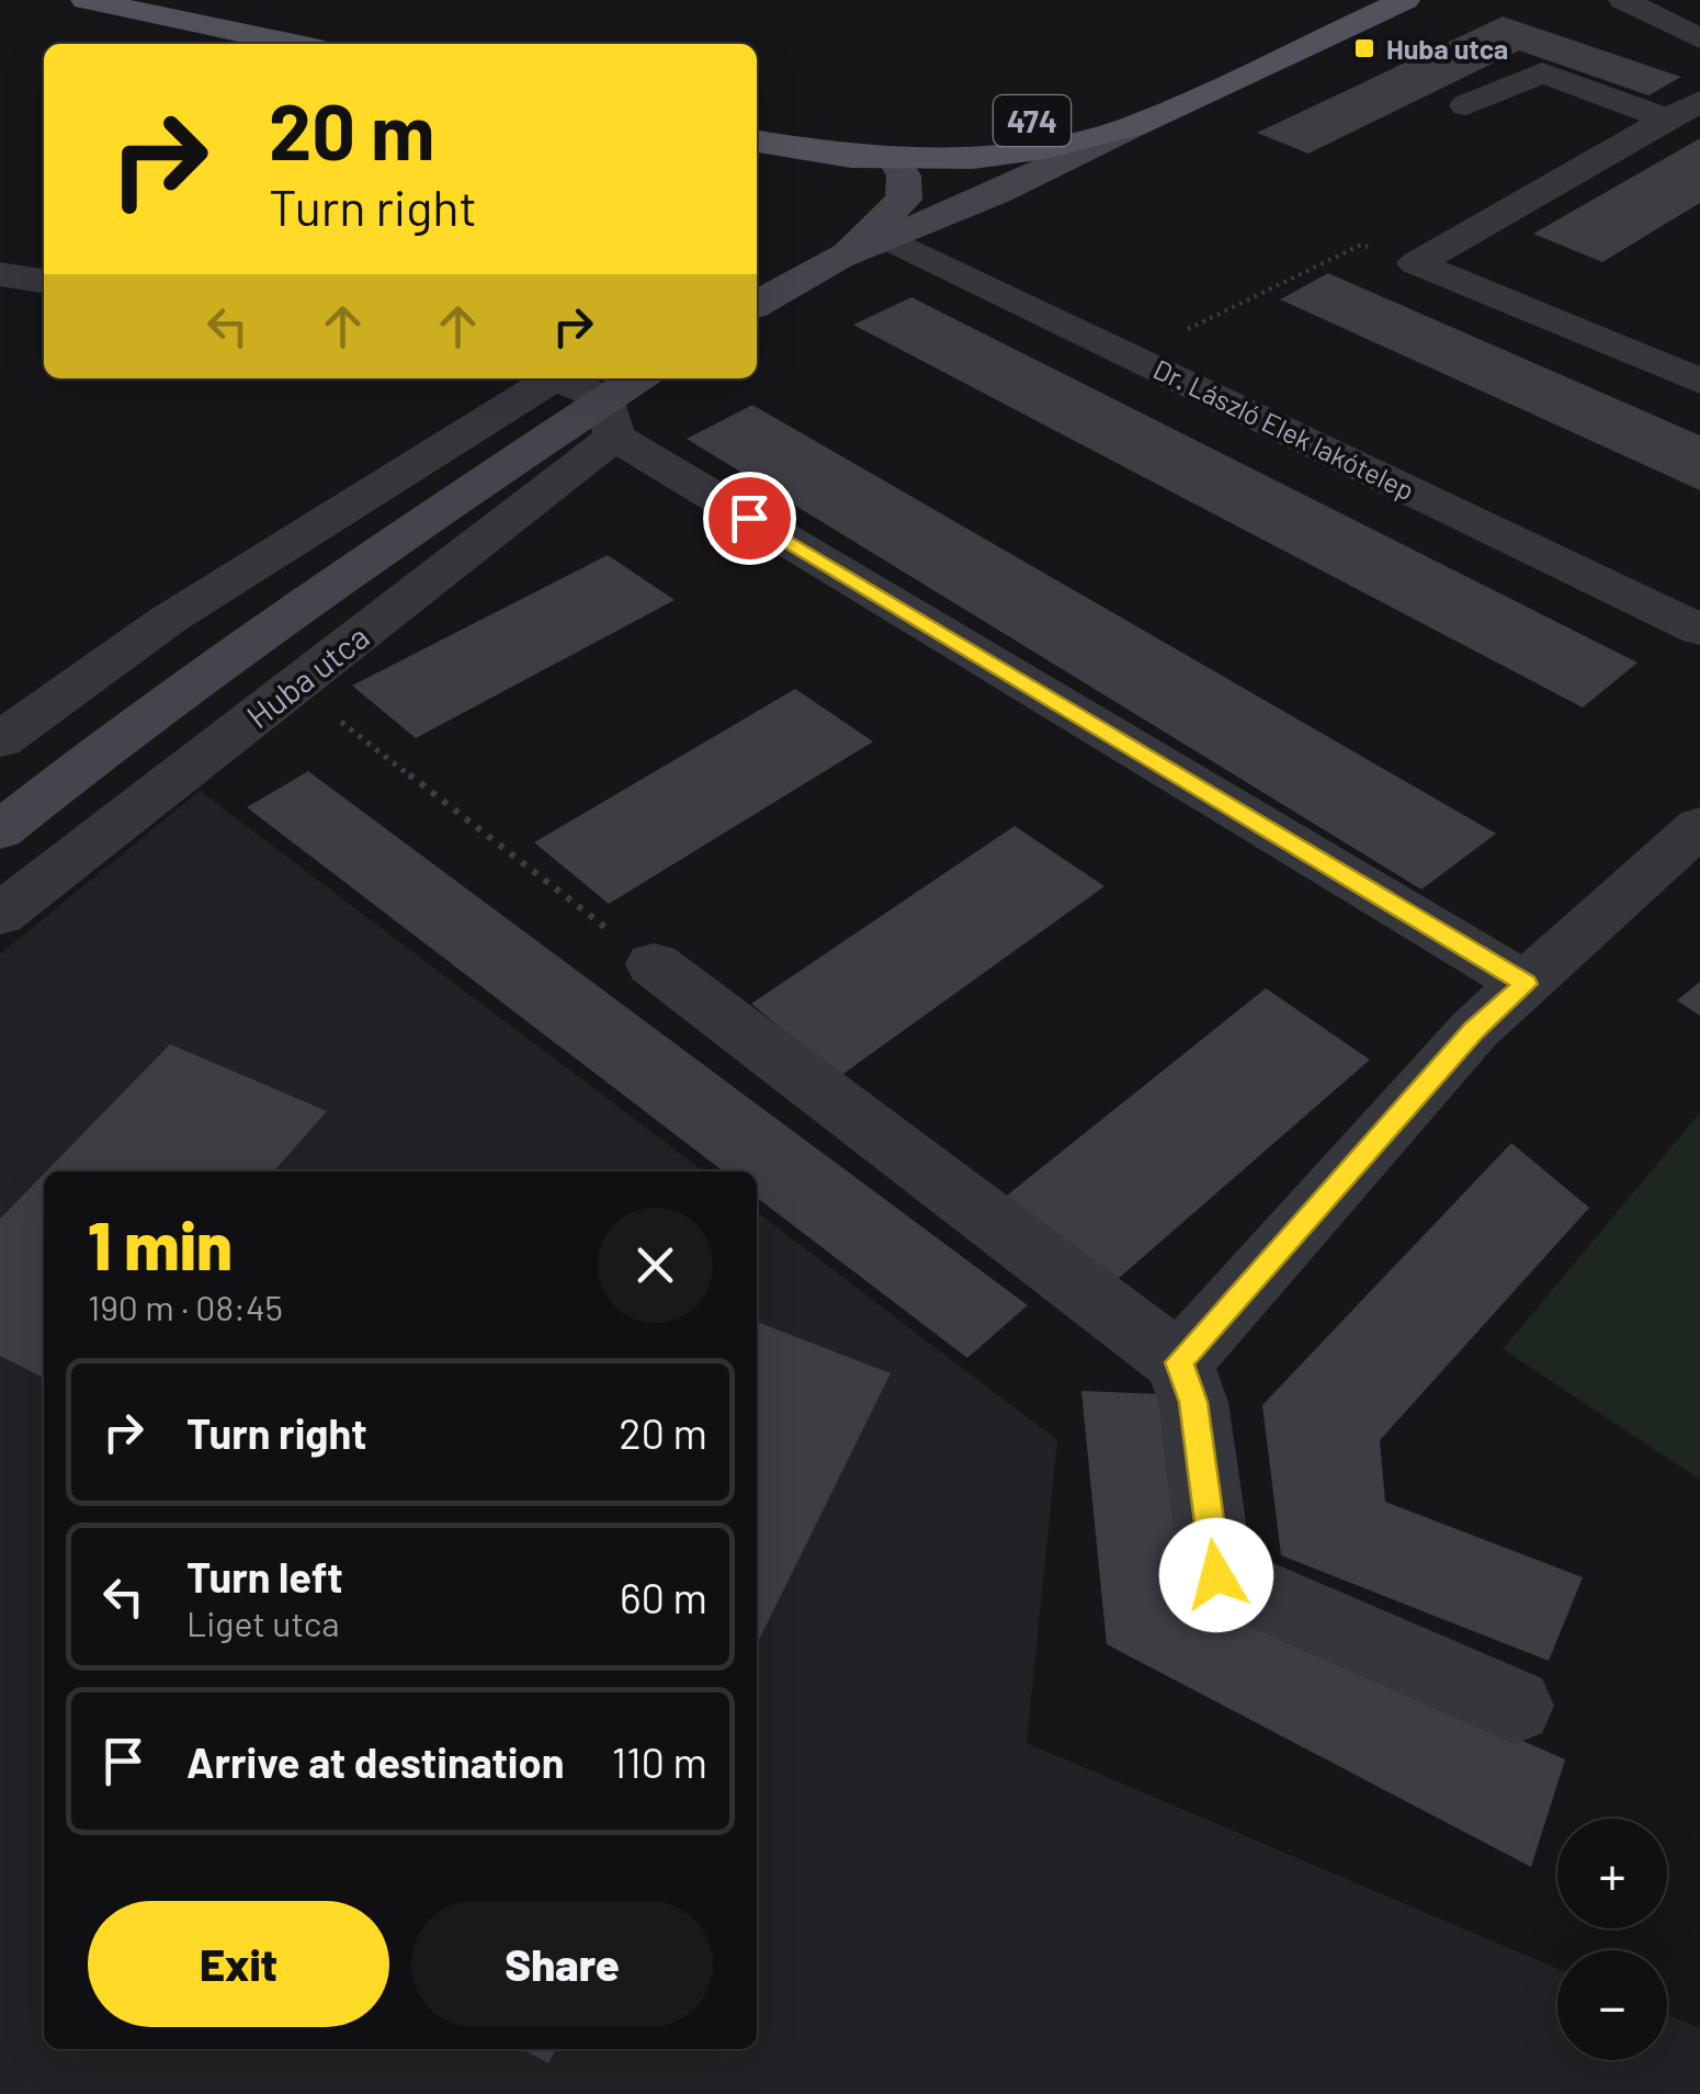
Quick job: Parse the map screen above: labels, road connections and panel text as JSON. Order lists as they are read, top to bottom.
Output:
{
  "streets": {
    "main road": ["474", "Huba utca"],
    "street": ["Dr. László Elek lakótelep"]
  },
  "places": {
    "transit": ["Huba utca"]
  },
  "page": {
    "turn": ["20 m", "Turn right"],
    "heading": ["1 min", "190 m · 08:45"],
    "list": [
      {
        "name": "Turn right",
        "value": "20 m"
      },
      {
        "name": "Turn left",
        "note": "Liget utca",
        "value": "60 m"
      },
      {
        "name": "Arrive at destination",
        "value": "110 m"
      }
    ],
    "map_buttons": ["+", "−"],
    "buttons": ["Exit", "Share"]
  }
}
